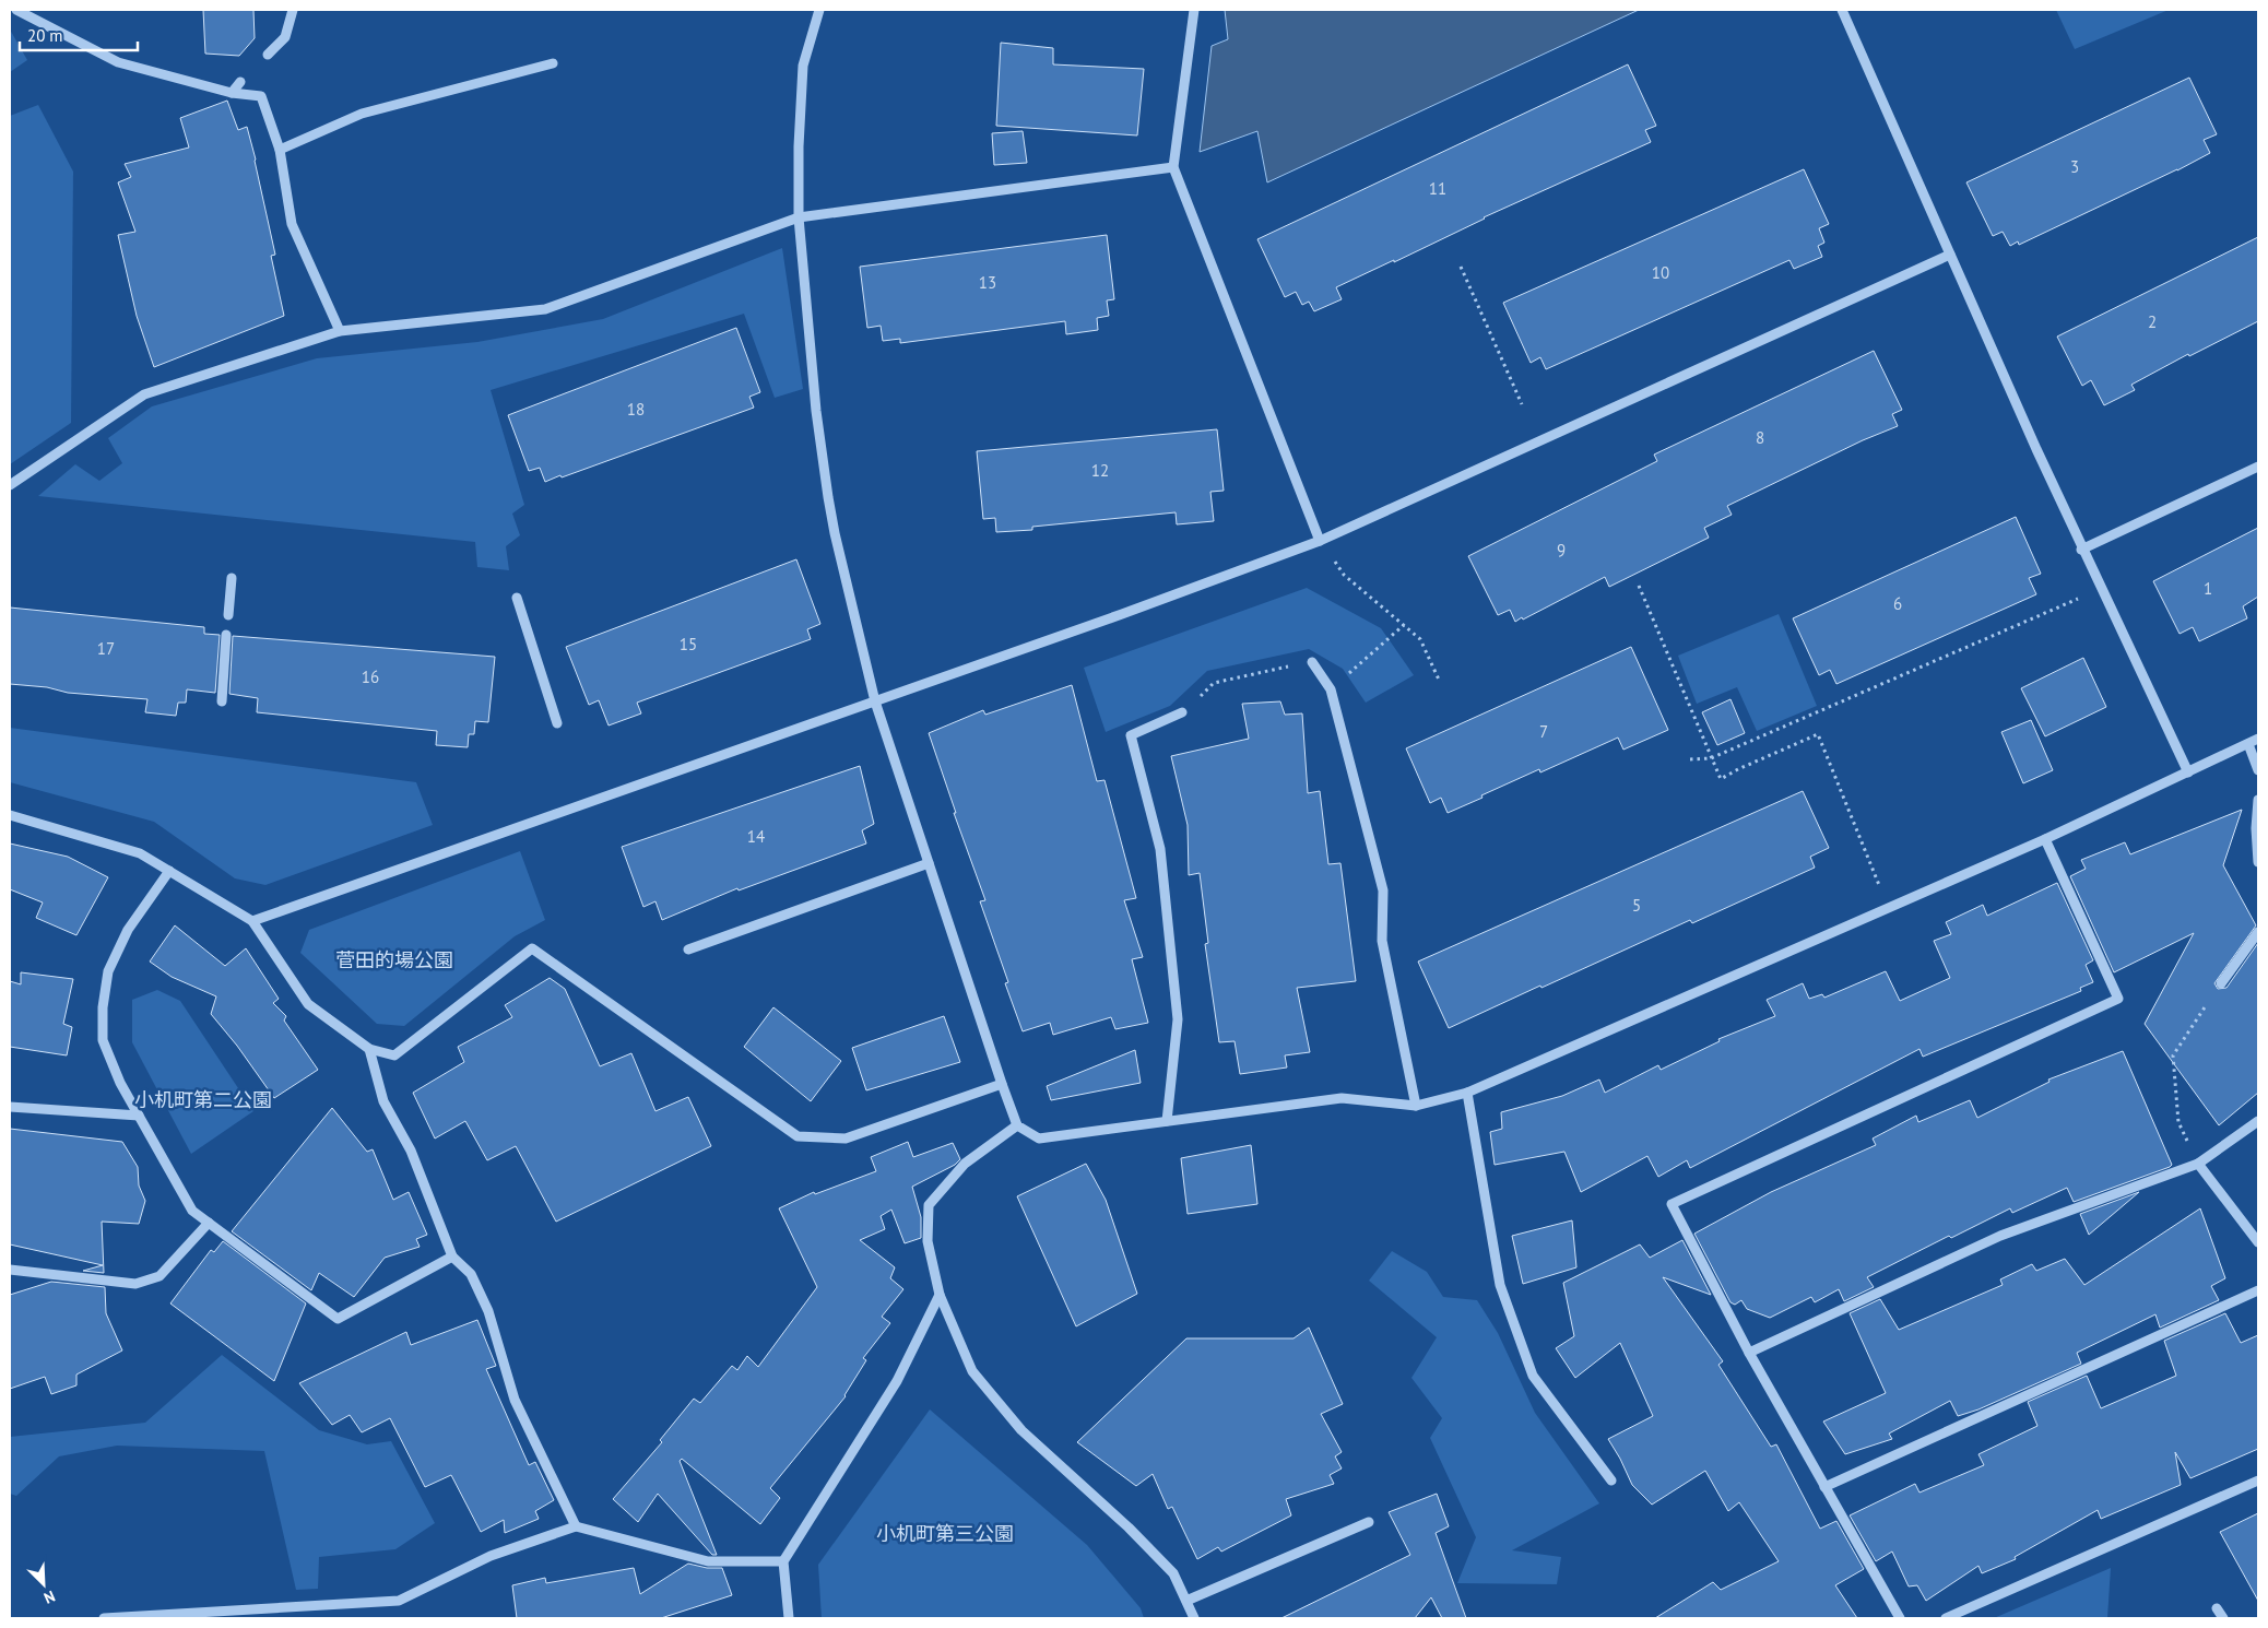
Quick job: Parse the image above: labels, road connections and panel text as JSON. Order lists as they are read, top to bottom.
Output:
{
  "parks": ["菅田的場公園", "小机町第二公園", "小机町第三公園"],
  "house_numbers": [
    "3",
    "11",
    "10",
    "13",
    "2",
    "18",
    "8",
    "12",
    "9",
    "1",
    "6",
    "15",
    "17",
    "16",
    "7",
    "14",
    "5"
  ],
  "scale_bar": "20 m",
  "north": "bottom right"
}
